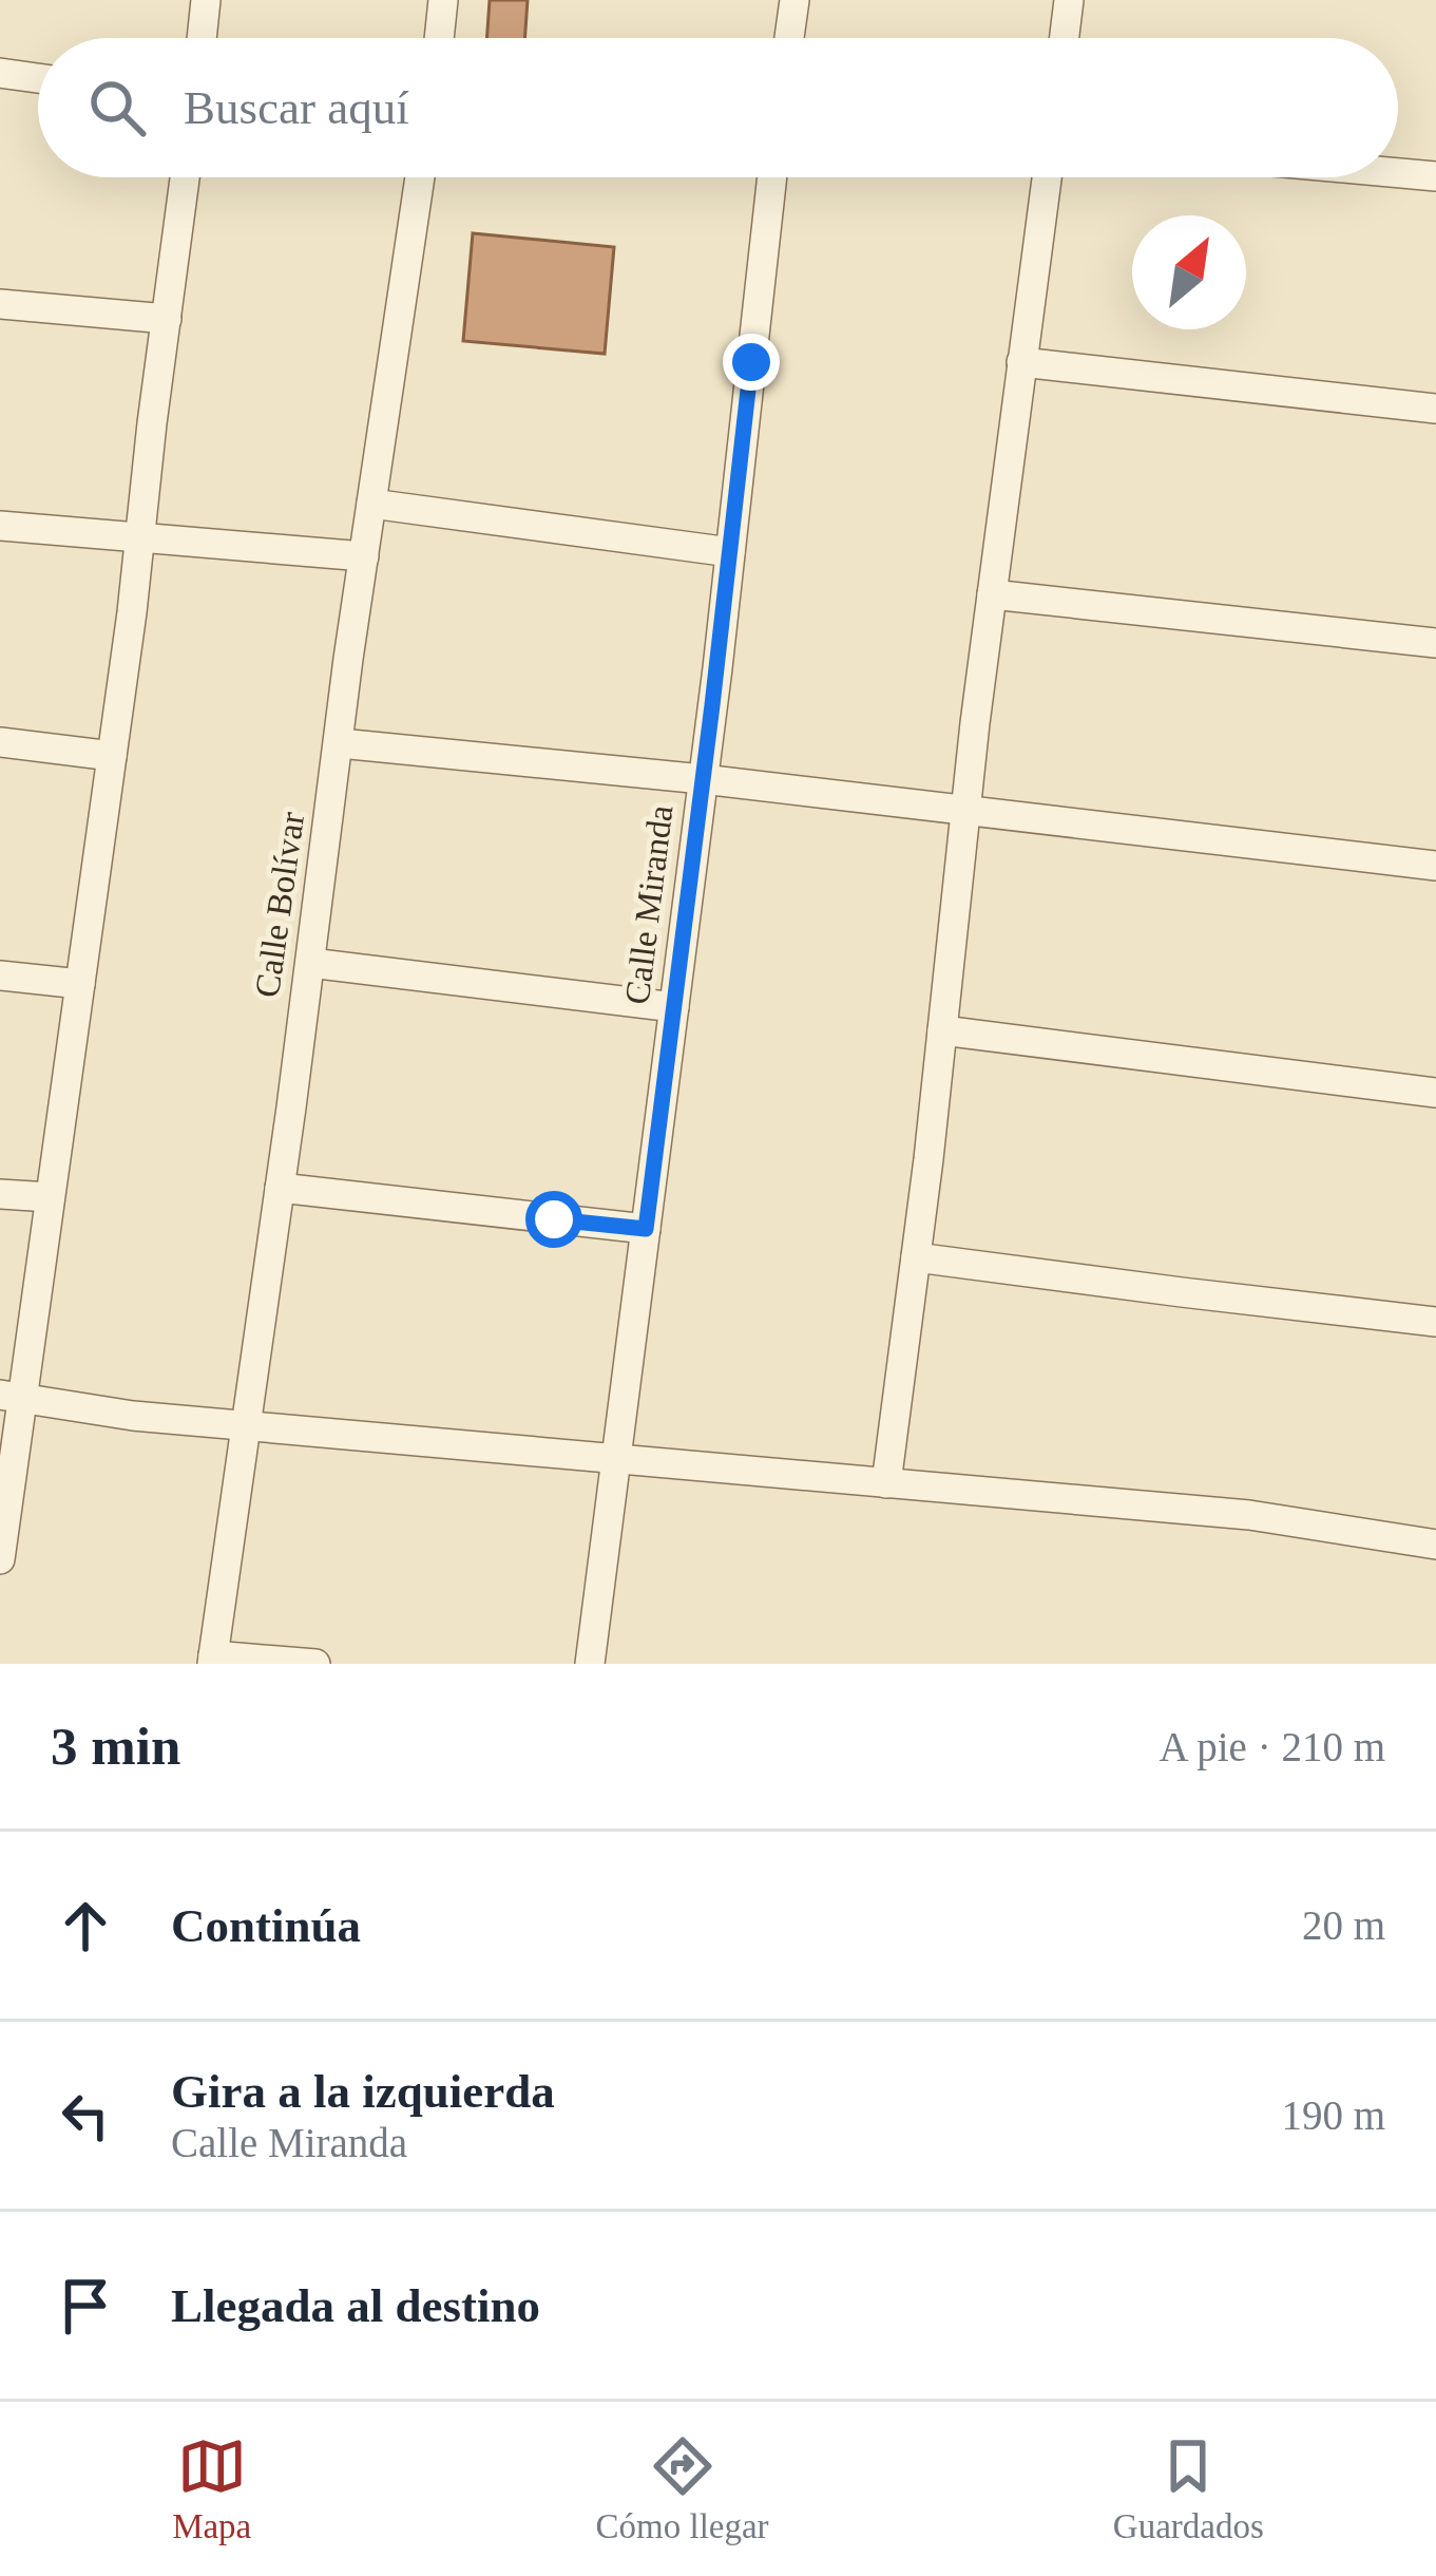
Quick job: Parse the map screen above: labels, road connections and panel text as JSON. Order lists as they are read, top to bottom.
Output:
{
  "streets": {
    "street": ["Calle Bolívar", "Calle Miranda"]
  },
  "north": "top right",
  "page": {
    "search": "Buscar aquí",
    "heading": ["3 min", "A pie · 210 m"],
    "list": [
      ["Continúa", "20 m"],
      ["Gira a la izquierda", "Calle Miranda", "190 m"],
      "Llegada al destino"
    ],
    "nav": ["Mapa", "Cómo llegar", "Guardados"]
  }
}
